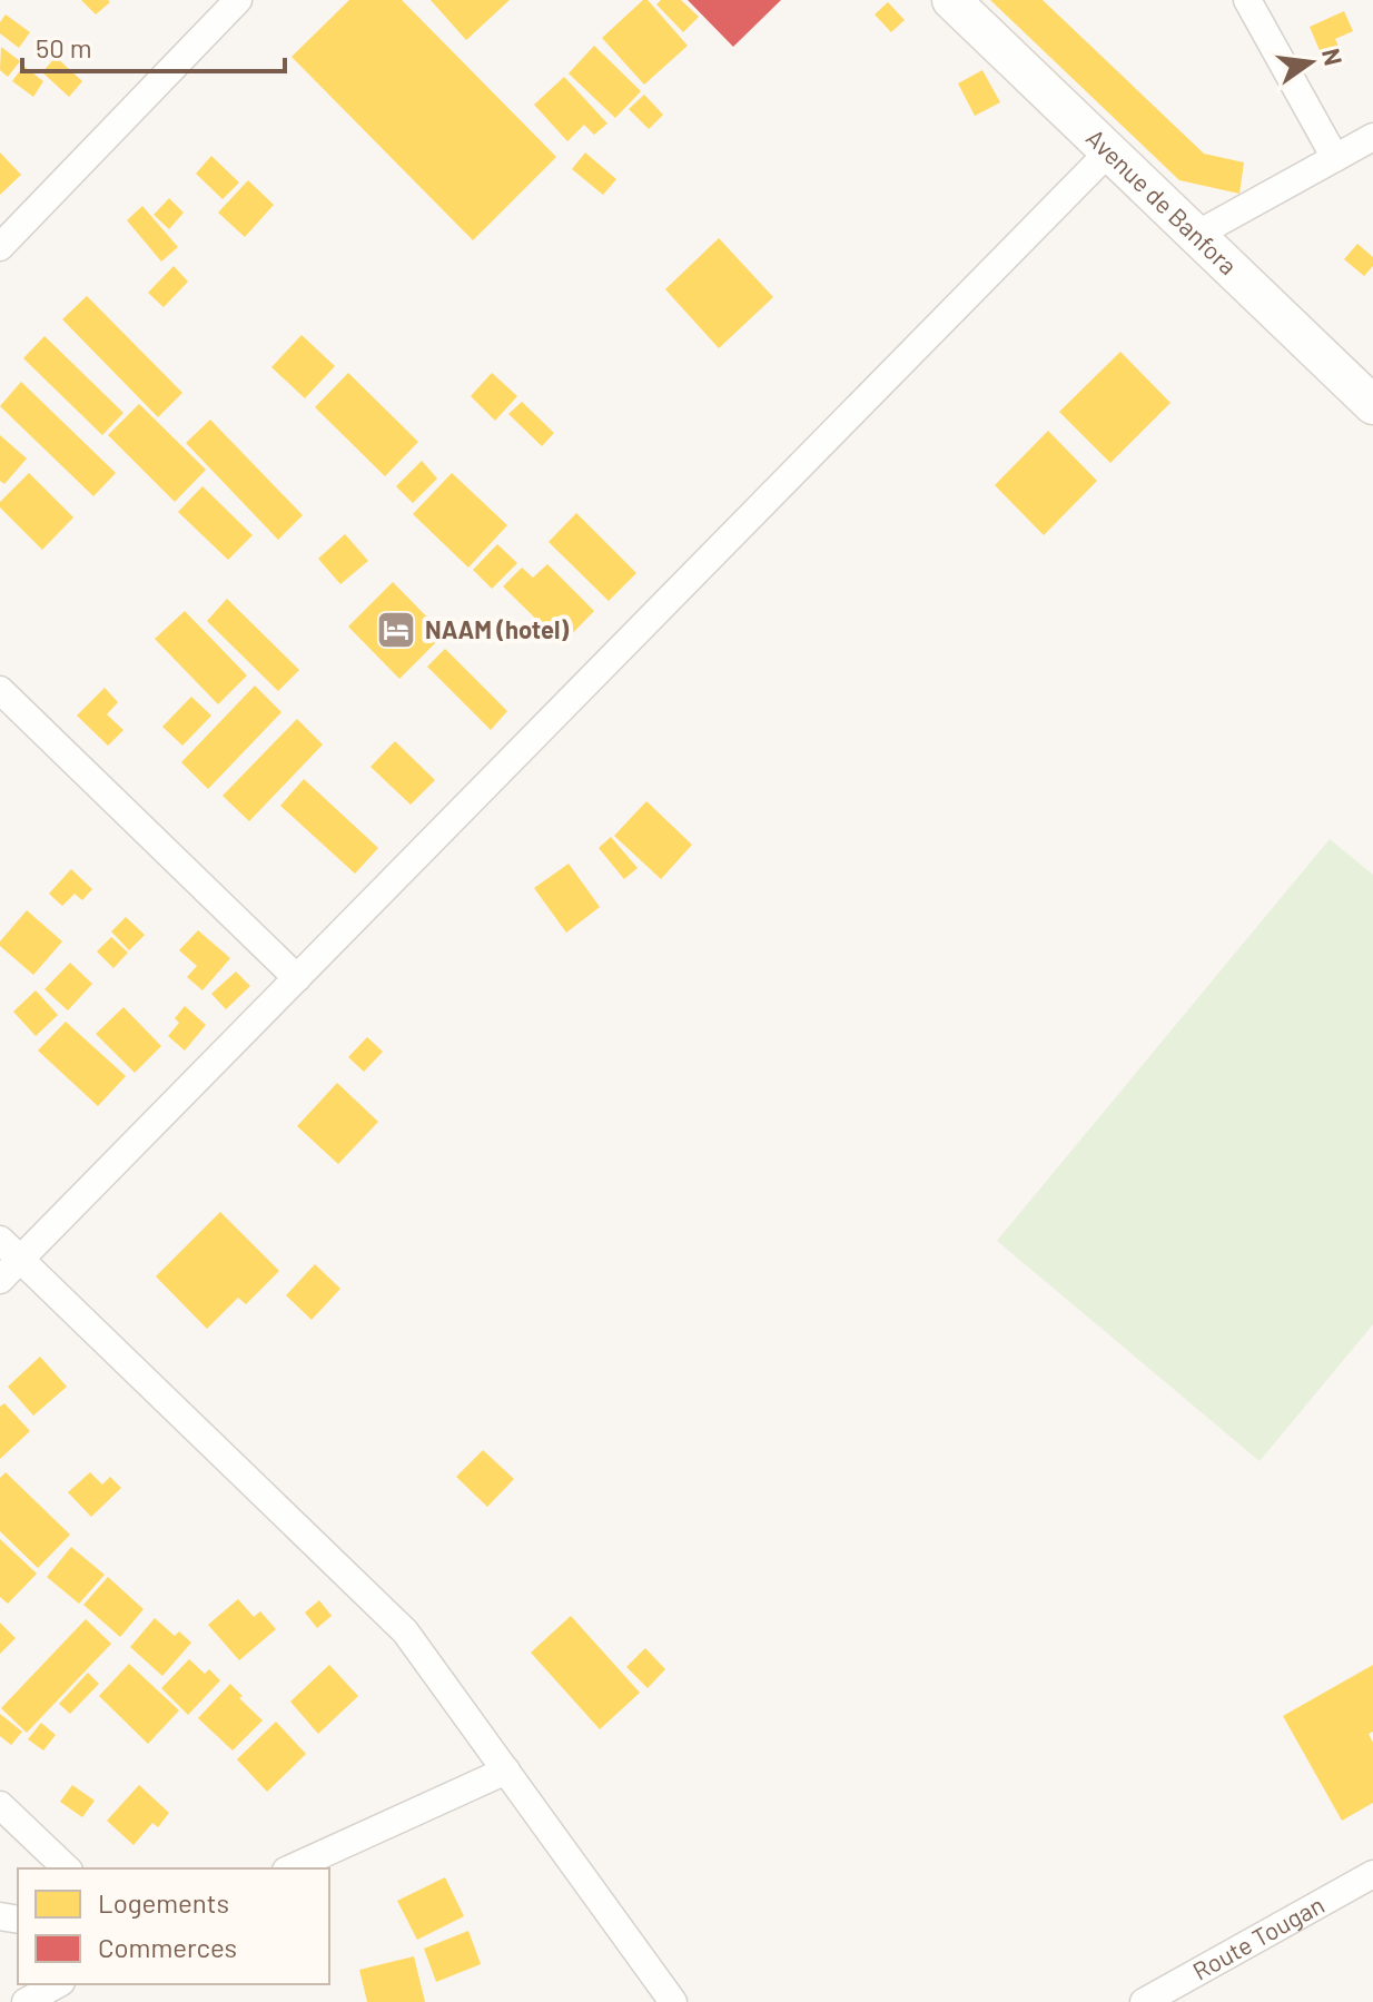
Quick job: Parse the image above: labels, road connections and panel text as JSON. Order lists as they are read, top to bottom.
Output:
{
  "streets": {
    "main road": ["Avenue de Banfora"],
    "street": ["Route Tougan"]
  },
  "places": {
    "hotel": ["NAAM (hotel)"]
  },
  "legend": ["Logements", "Commerces"],
  "scale_bar": "50 m",
  "north": "right"
}
